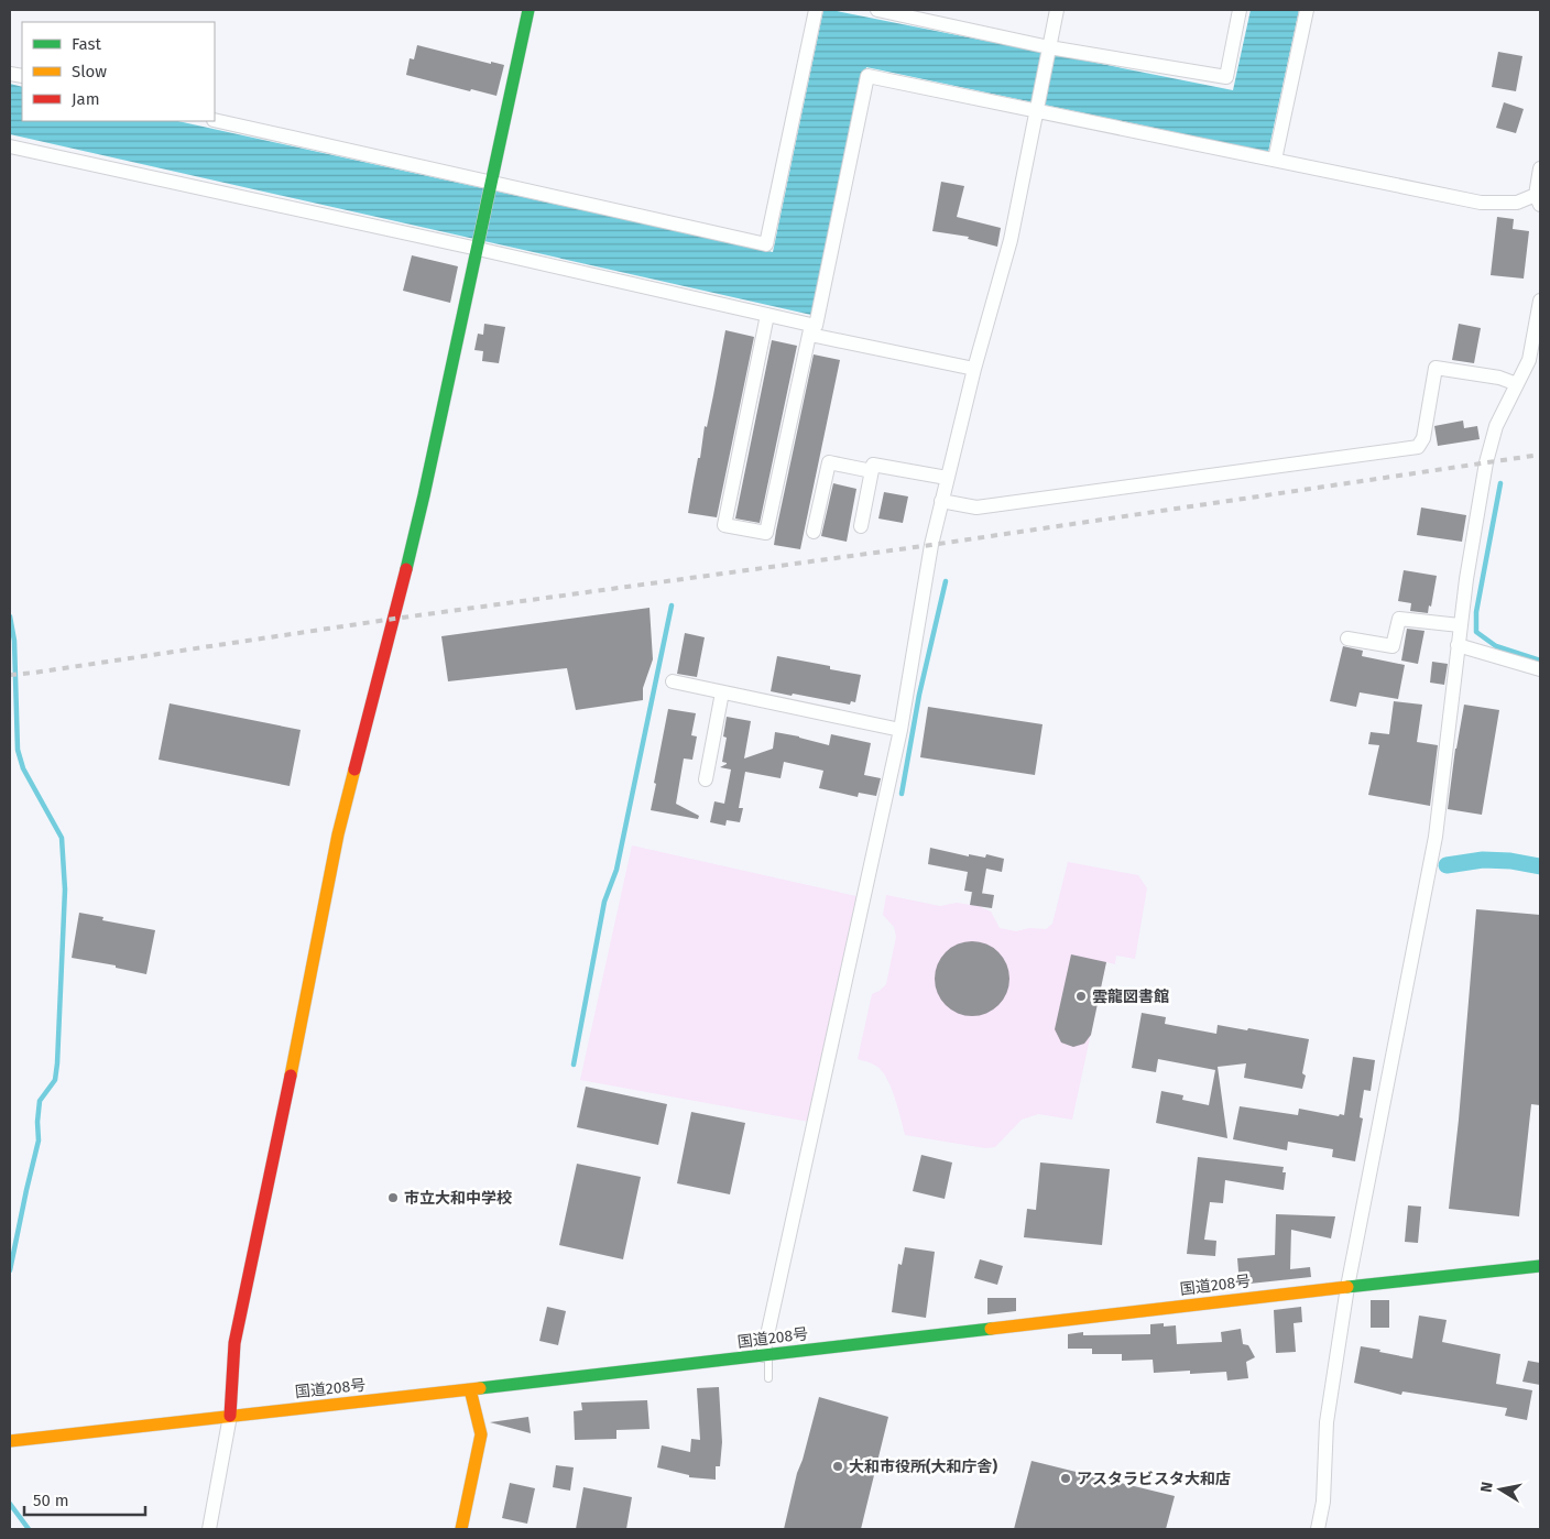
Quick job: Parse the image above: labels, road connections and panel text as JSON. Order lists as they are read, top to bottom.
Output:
{
  "streets": {
    "main road": ["国道208号"]
  },
  "places": [
    "雲龍図書館",
    "市立大和中学校",
    "大和市役所(大和庁舎)",
    "アスタラビスタ大和店"
  ],
  "legend": ["Fast", "Slow", "Jam"],
  "scale_bar": "50 m",
  "north": "left"
}
